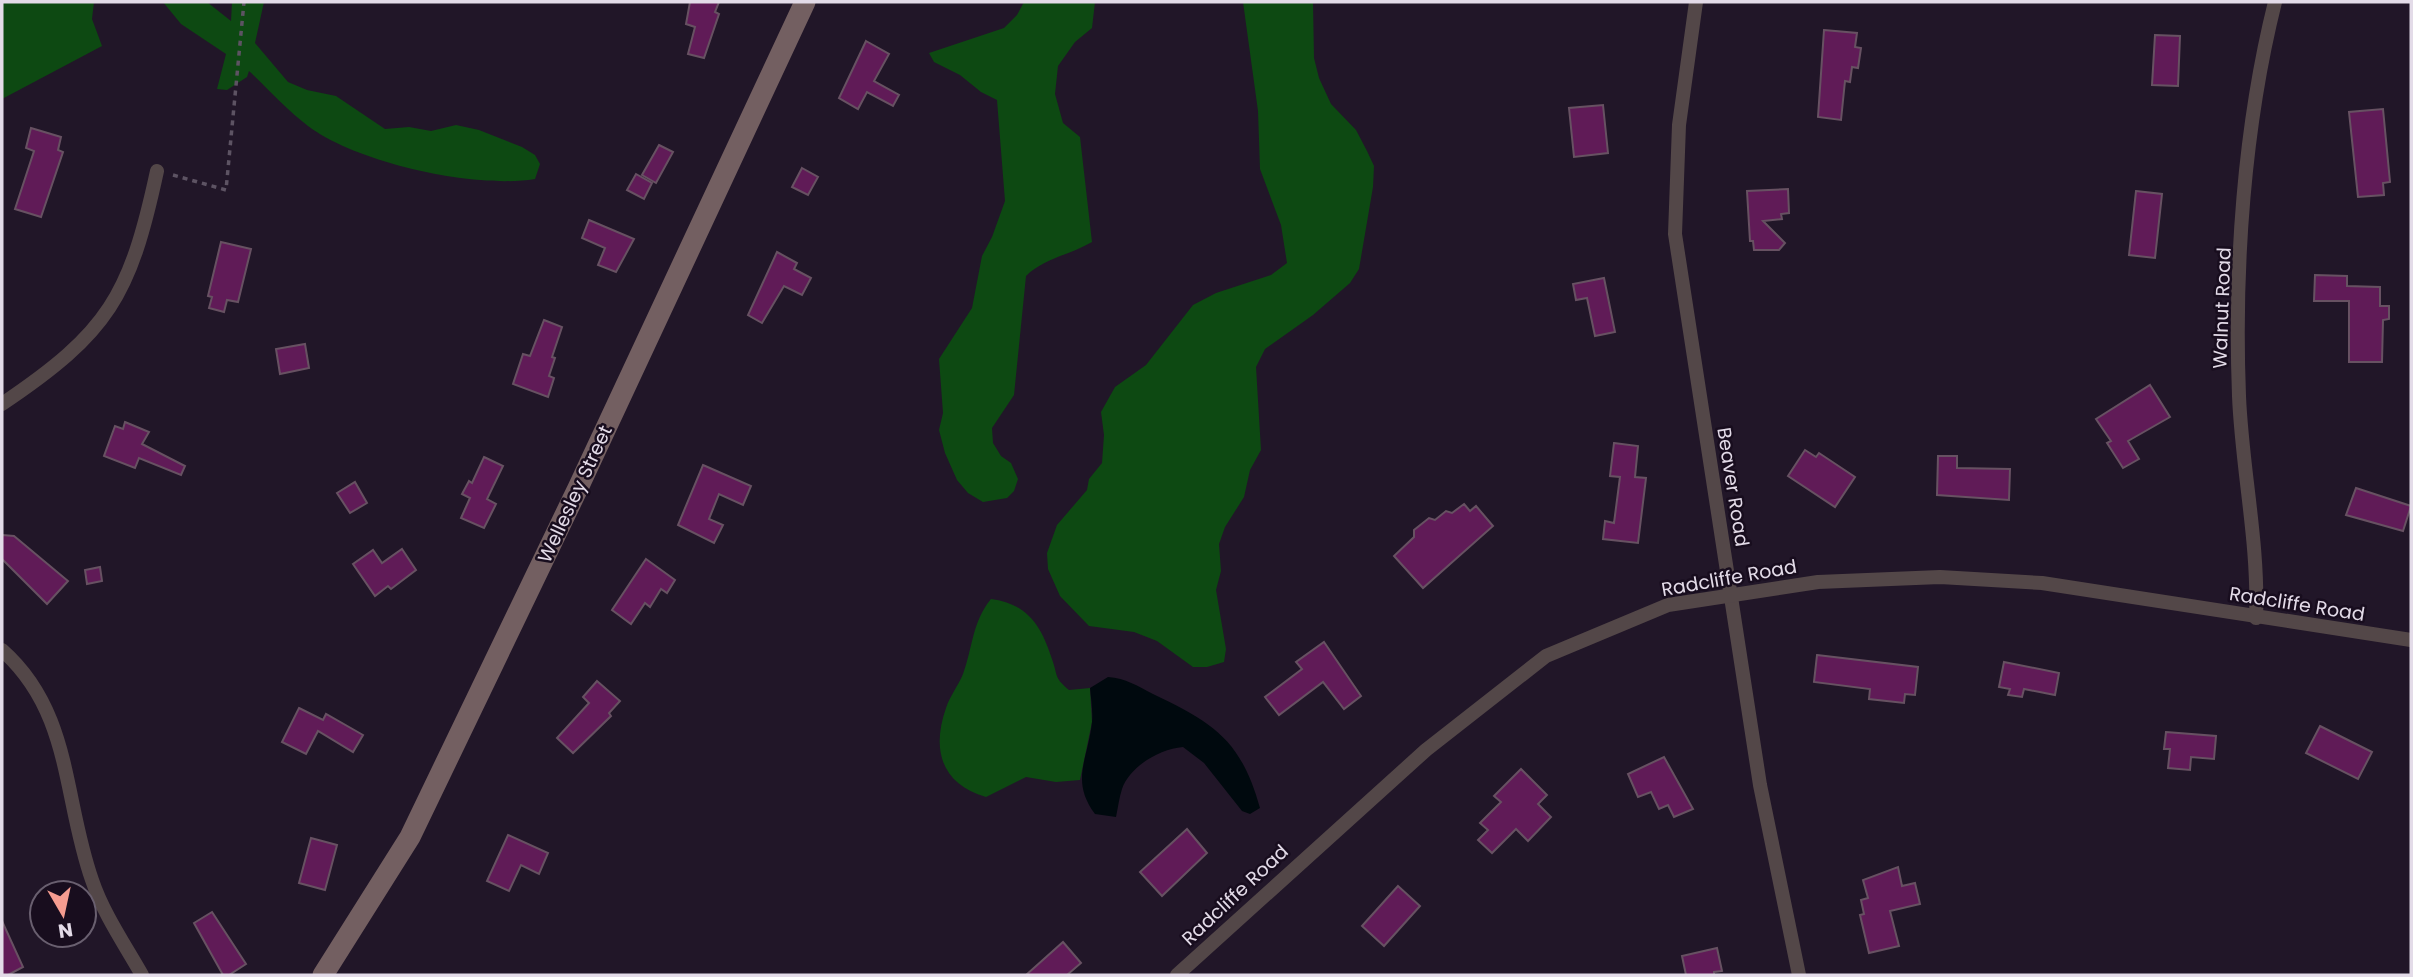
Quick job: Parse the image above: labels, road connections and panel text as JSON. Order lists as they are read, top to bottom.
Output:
{
  "streets": {
    "main road": ["Wellesley Street"],
    "street": ["Walnut Road", "Beaver Road", "Radcliffe Road"]
  },
  "crossings": [
    ["Walnut Road", "Radcliffe Road"],
    ["Beaver Road", "Radcliffe Road"]
  ],
  "north": "bottom"
}
